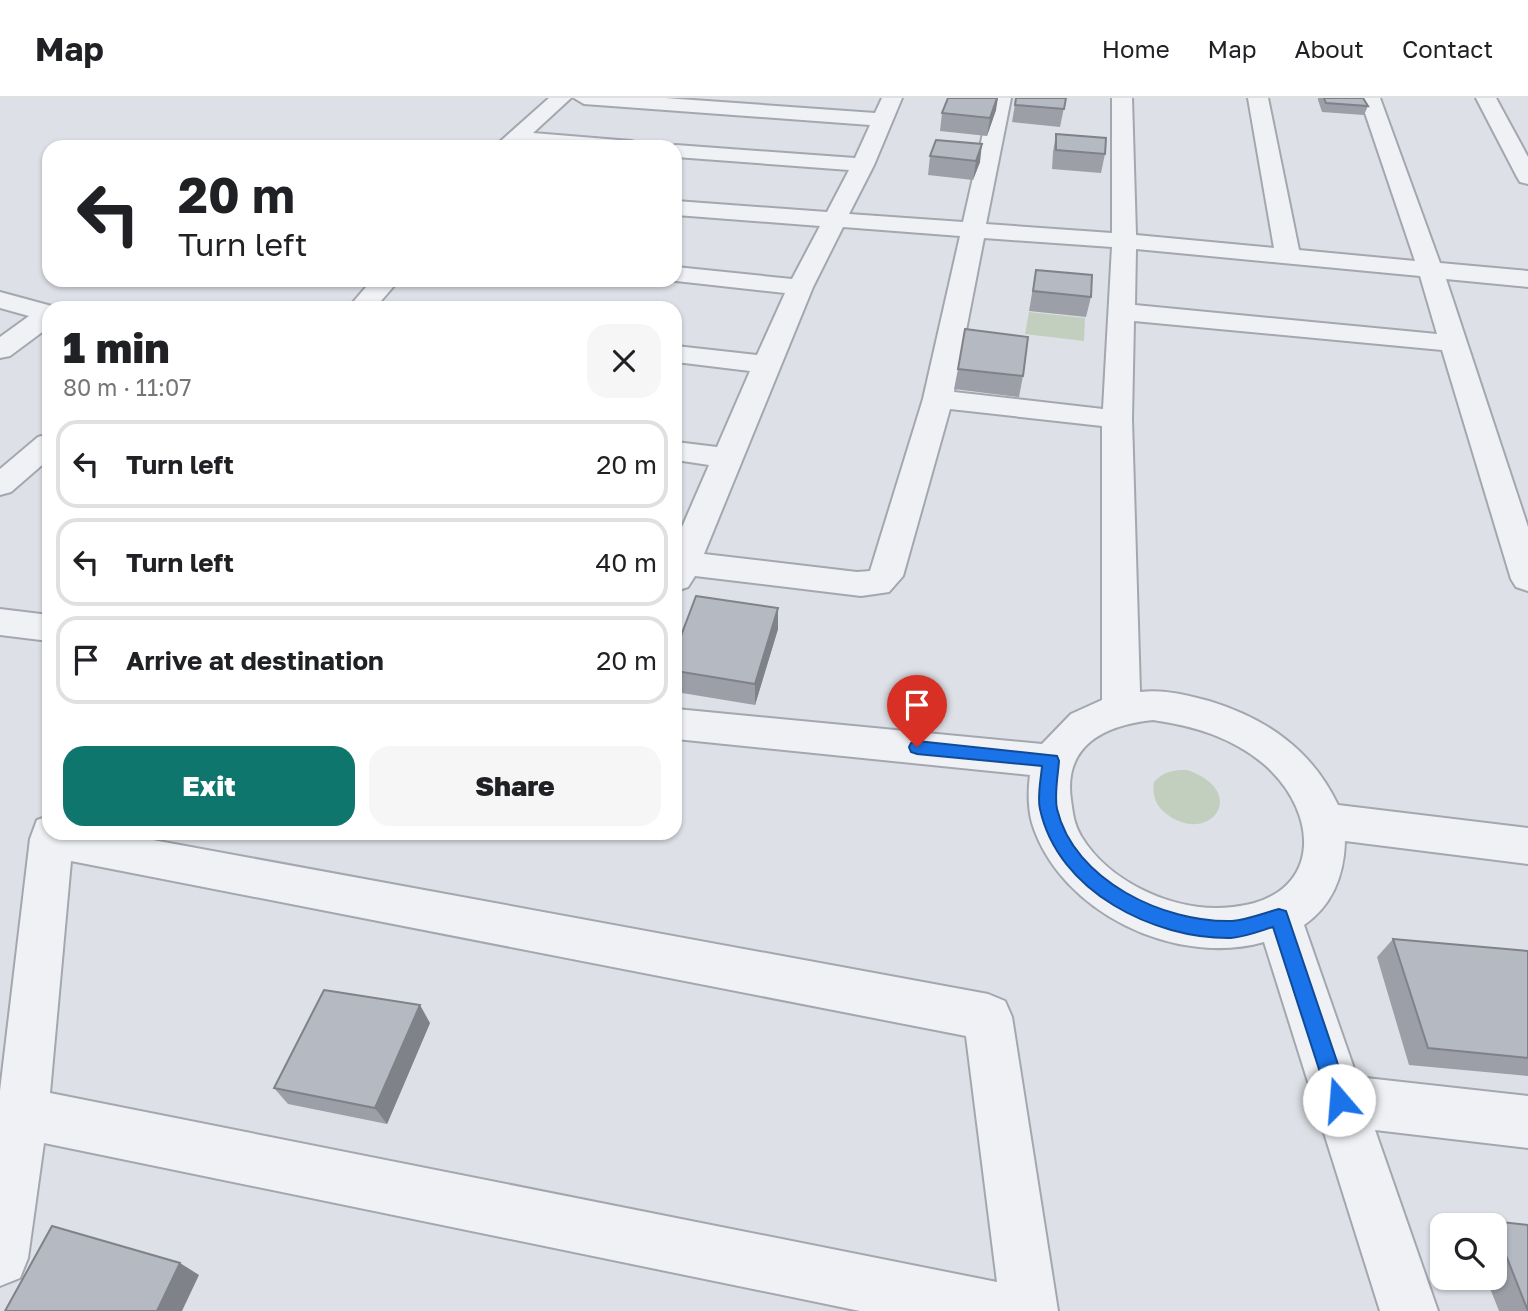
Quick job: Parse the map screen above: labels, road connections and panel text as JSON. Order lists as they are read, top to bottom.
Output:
{
  "page": {
    "header": "Map",
    "nav": [
      "Home",
      "Map",
      "About",
      "Contact"
    ],
    "turn": ["20 m", "Turn left"],
    "heading": ["1 min", "80 m · 11:07"],
    "list": [
      {
        "name": "Turn left",
        "value": "20 m"
      },
      {
        "name": "Turn left",
        "value": "40 m"
      },
      {
        "name": "Arrive at destination",
        "value": "20 m"
      }
    ],
    "buttons": ["Exit", "Share"]
  }
}
